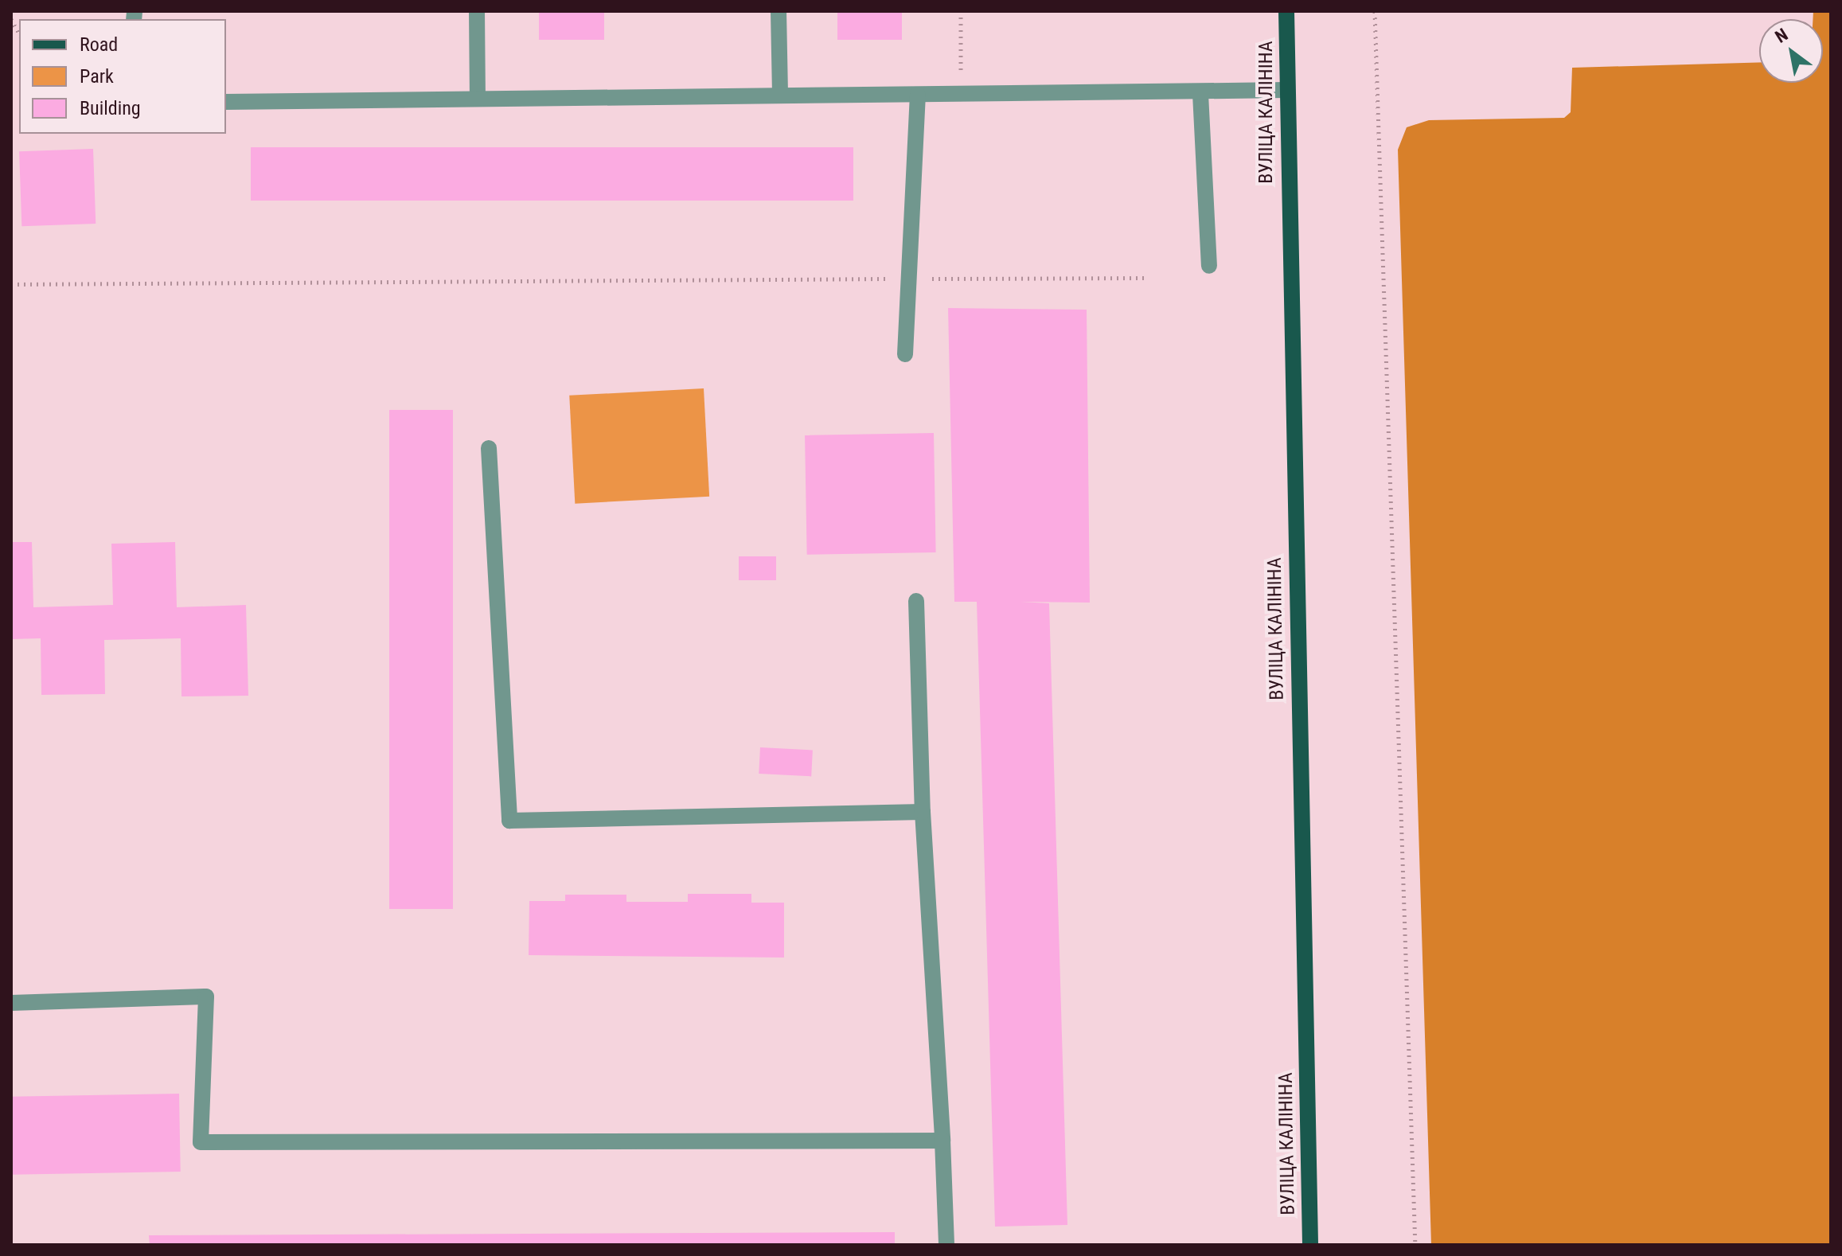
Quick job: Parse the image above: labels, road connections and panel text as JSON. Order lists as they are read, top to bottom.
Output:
{
  "streets": {
    "main road": ["ВУЛІЦА КАЛІНІНА"]
  },
  "legend": ["Road", "Park", "Building"],
  "north": "top left"
}
